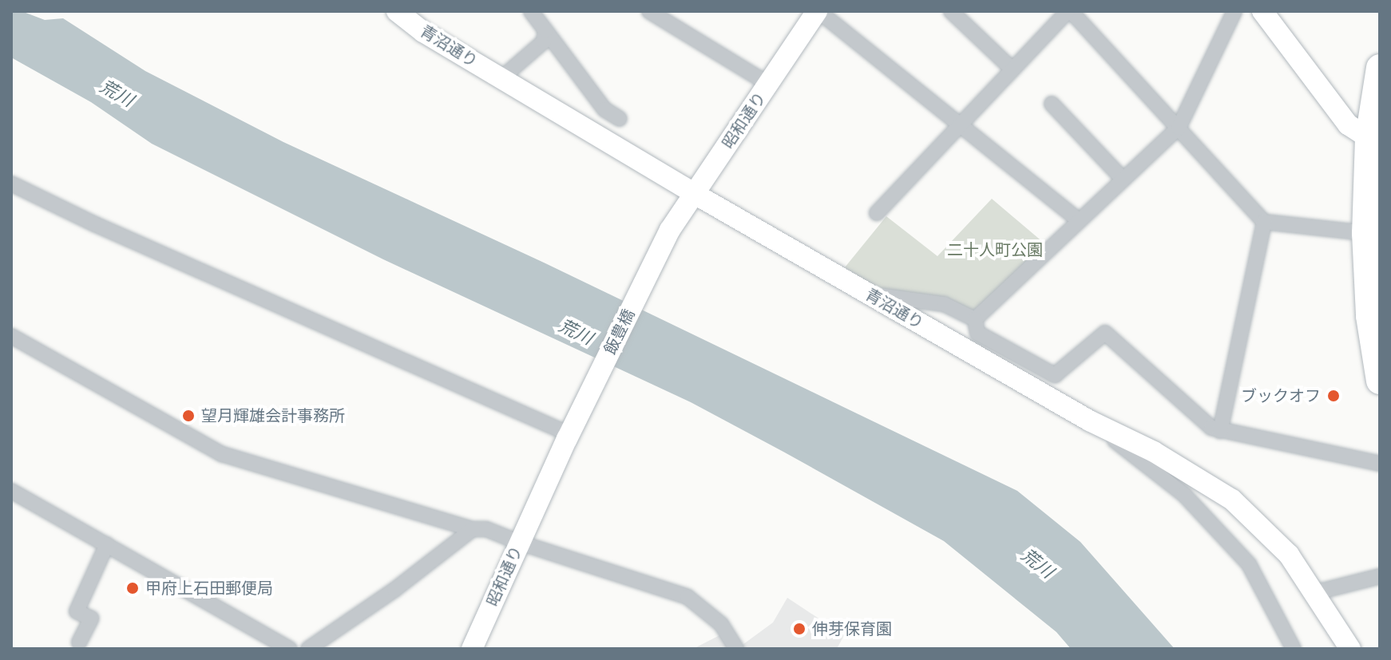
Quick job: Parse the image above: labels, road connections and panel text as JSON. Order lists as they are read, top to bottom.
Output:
{
  "streets": {
    "street": ["青沼通り", "昭和通り", "飯豊橋"]
  },
  "crossings": [
    ["青沼通り", "昭和通り"],
    ["昭和通り", "飯豊橋"]
  ],
  "water": ["荒川"],
  "parks": ["二十人町公園"],
  "places": [
    "ブックオフ",
    "望月輝雄会計事務所",
    "甲府上石田郵便局",
    "伸芽保育園"
  ]
}
